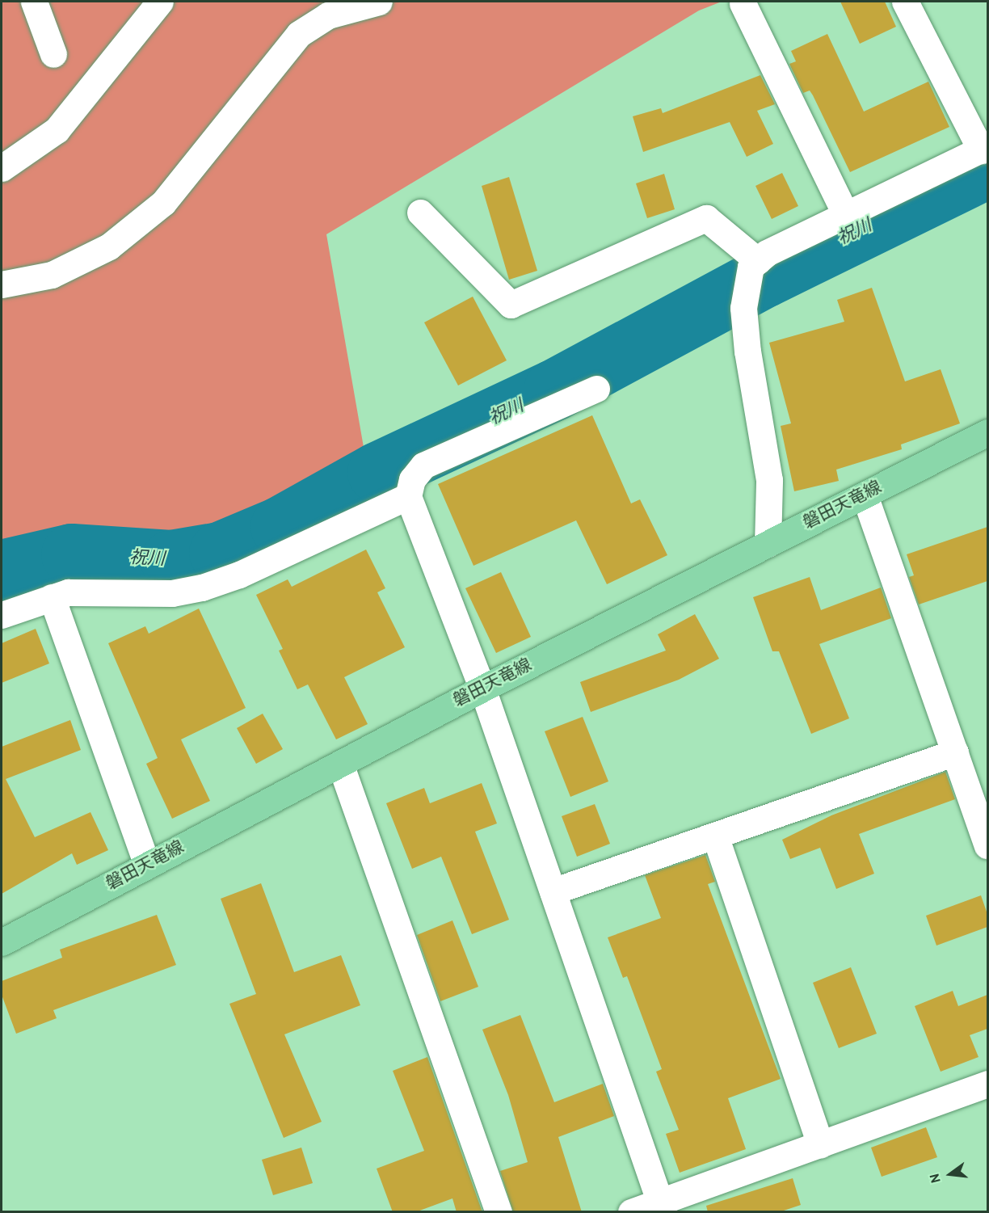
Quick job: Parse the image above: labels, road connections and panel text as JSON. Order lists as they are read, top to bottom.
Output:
{
  "streets": {
    "main road": ["磐田天竜線"]
  },
  "water": ["祝川"],
  "north": "left"
}
